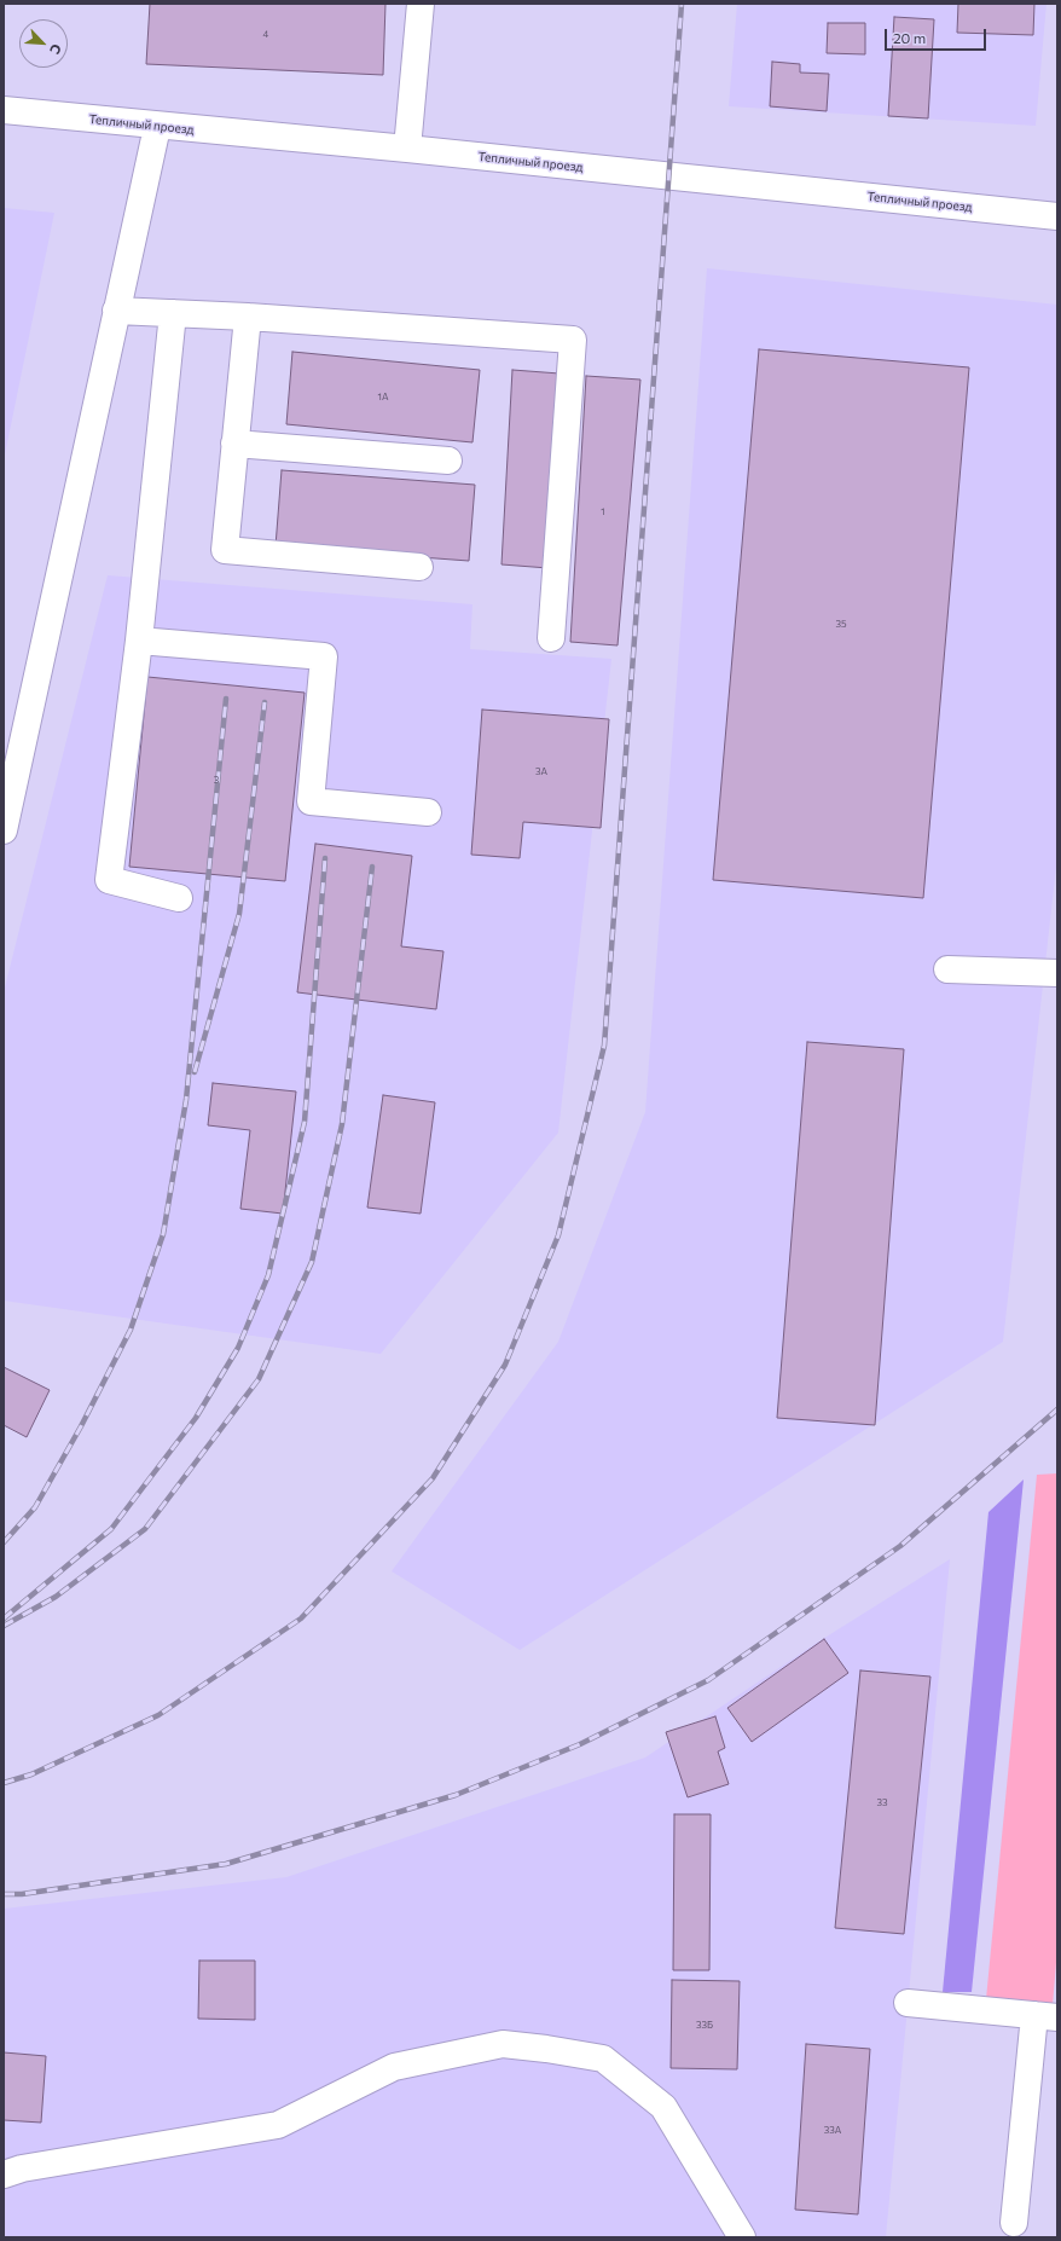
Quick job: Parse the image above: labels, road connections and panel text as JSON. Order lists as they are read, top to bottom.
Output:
{
  "streets": {
    "street": ["Тепличный проезд"]
  },
  "house_numbers": [
    "4",
    "1А",
    "1",
    "35",
    "3А",
    "3",
    "33",
    "33Б",
    "33А"
  ],
  "scale_bar": "20 m",
  "north": "bottom right"
}
